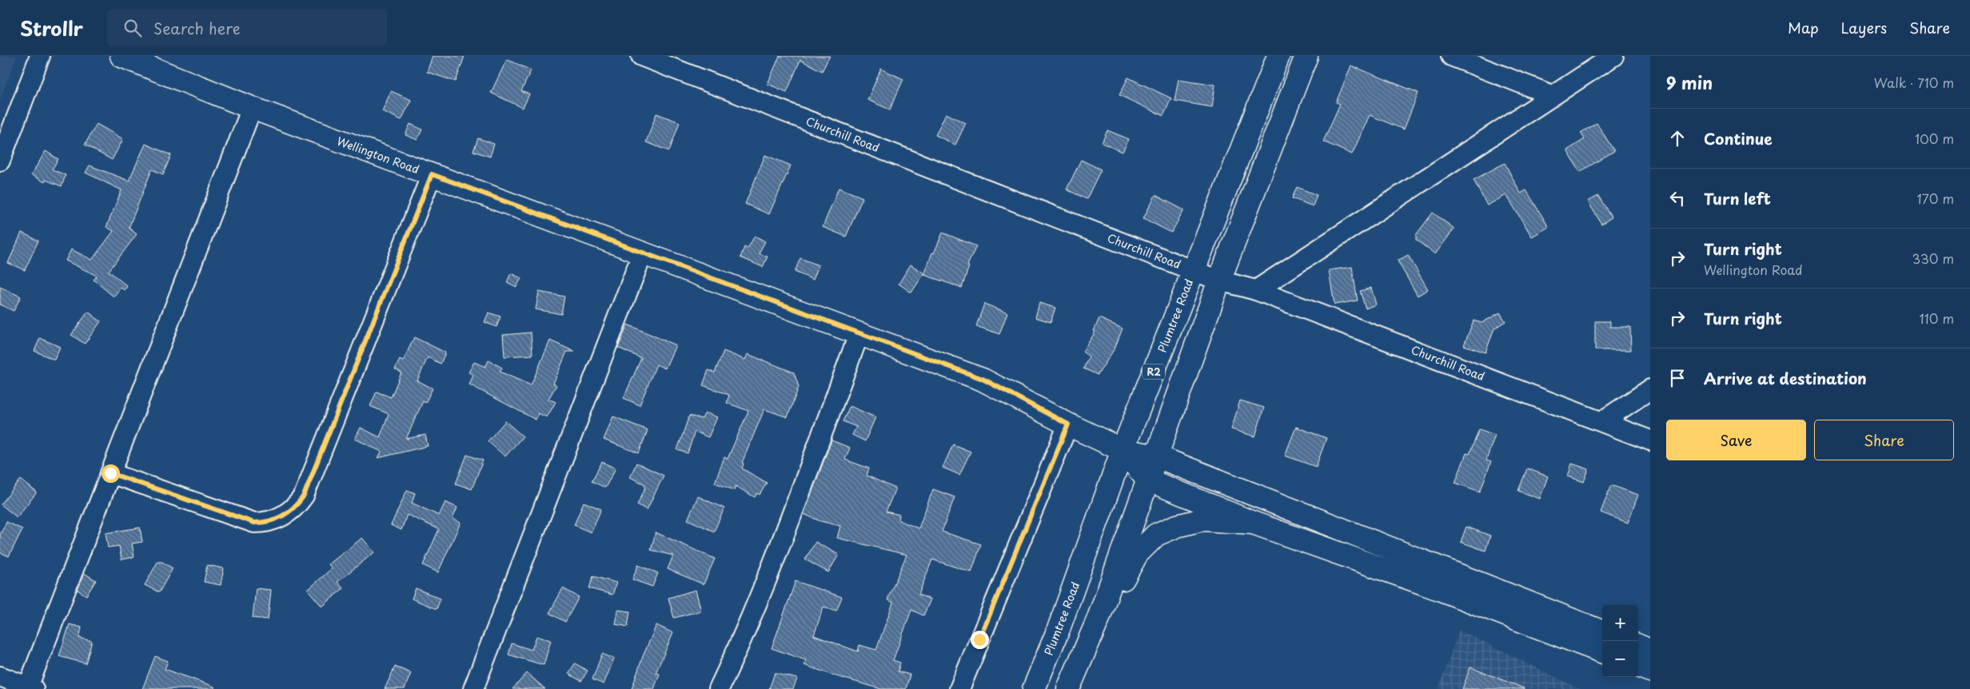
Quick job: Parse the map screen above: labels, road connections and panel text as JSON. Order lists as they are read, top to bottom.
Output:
{
  "streets": {
    "main road": ["Wellington Road", "Plumtree Road", "R2"],
    "street": ["Churchill Road"]
  },
  "crossings": [
    ["Churchill Road", "Plumtree Road"],
    ["Wellington Road", "Plumtree Road"]
  ],
  "page": {
    "header": "Strollr",
    "search": "Search here",
    "nav": ["Map", "Layers", "Share"],
    "heading": ["9 min", "Walk · 710 m"],
    "list": [
      ["Continue", "100 m"],
      ["Turn left", "170 m"],
      ["Turn right", "Wellington Road", "330 m"],
      ["Turn right", "110 m"],
      "Arrive at destination"
    ],
    "buttons": ["Save", "Share"],
    "map_buttons": ["+", "−"]
  }
}
